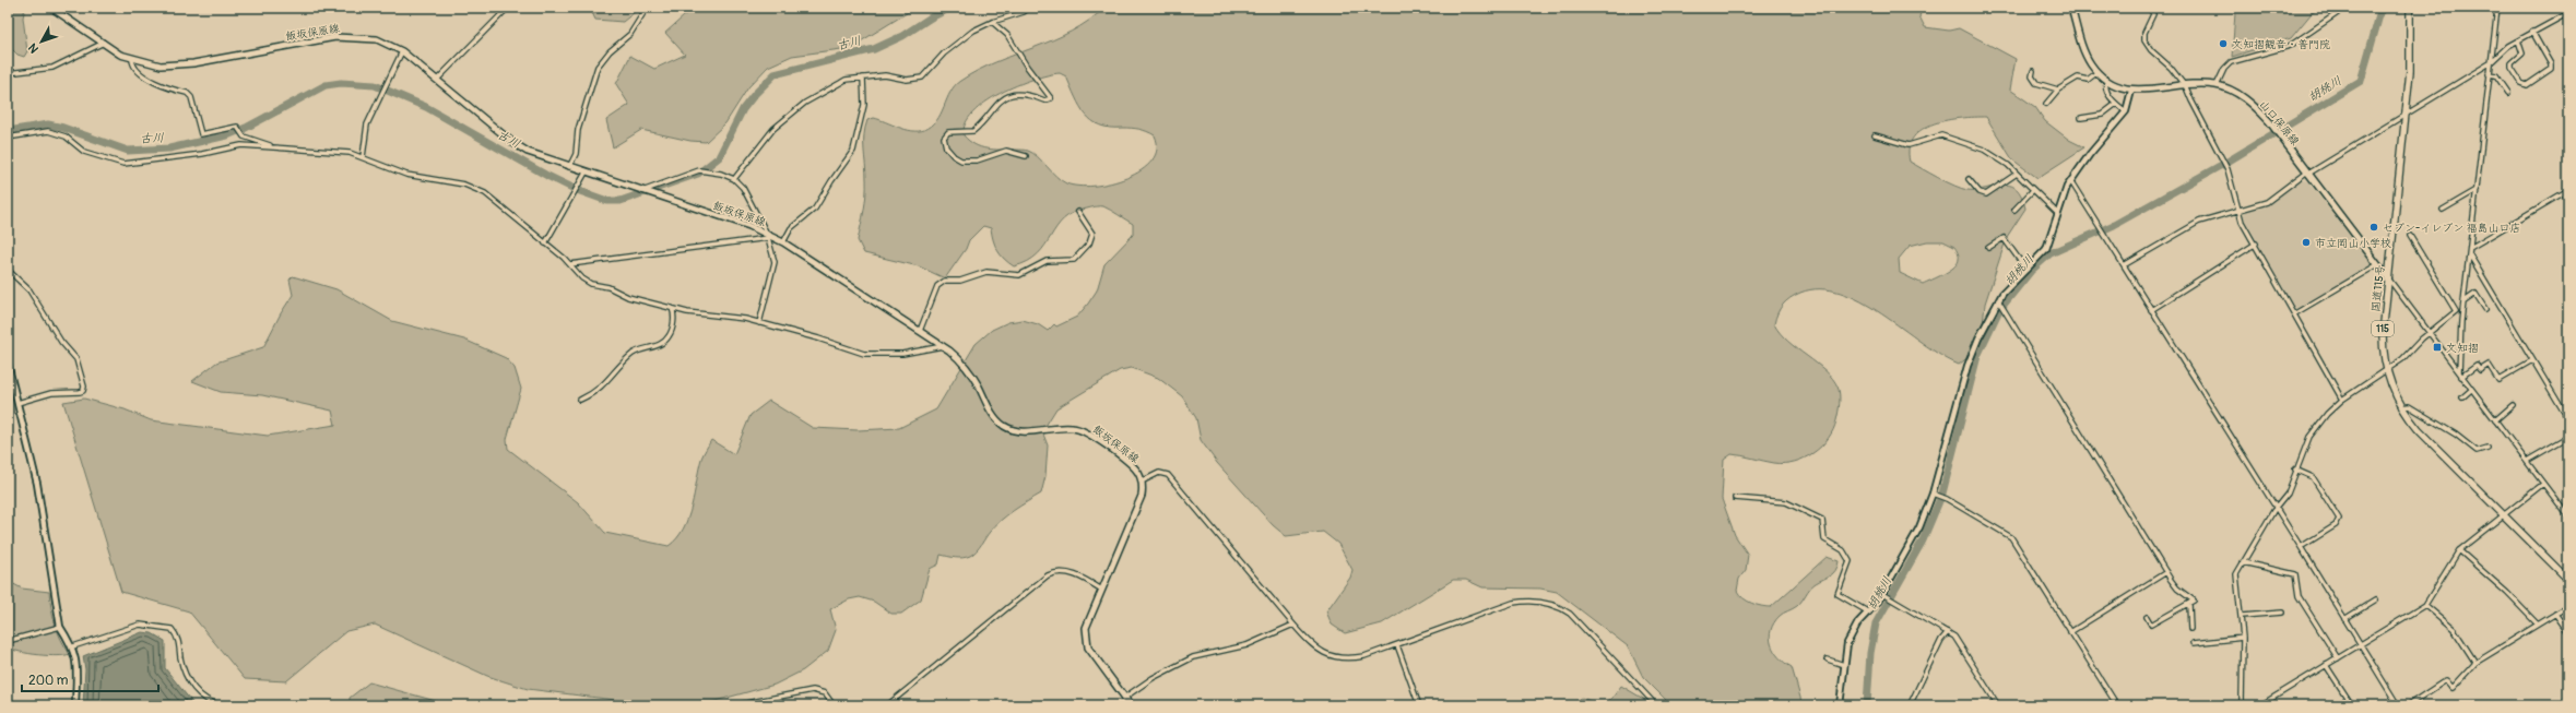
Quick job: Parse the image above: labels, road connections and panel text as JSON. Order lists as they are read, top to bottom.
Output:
{
  "streets": {
    "highway": ["国道115号", "115"],
    "main road": ["飯坂保原線", "山口保原線"]
  },
  "crossings": [
    ["山口保原線", "国道115号"]
  ],
  "water": ["古川", "胡桃川"],
  "places": {
    "other": ["文知摺観音・普門院", "セブン-イレブン 福島山口店", "市立岡山小学校"],
    "transit": ["文知摺"]
  },
  "scale_bar": "200 m",
  "north": "bottom left"
}
